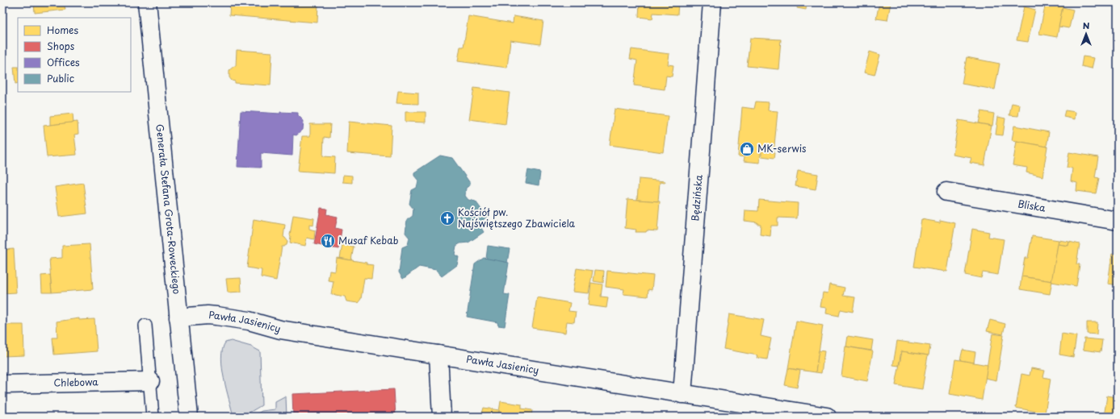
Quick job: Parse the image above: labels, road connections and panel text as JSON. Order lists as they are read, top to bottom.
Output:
{
  "streets": {
    "street": [
      "Będzińska",
      "Bliska",
      "Generała Stefana Grota-Roweckiego",
      "Pawła Jasienicy",
      "Chlebowa"
    ]
  },
  "crossings": [
    ["Będzińska", "Pawła Jasienicy"],
    ["Generała Stefana Grota-Roweckiego", "Pawła Jasienicy"]
  ],
  "places": {
    "shop": ["MK-serwis"],
    "church": ["Kościół pw. Najświętszego Zbawiciela"],
    "restaurant": ["Musaf Kebab"]
  },
  "legend": [
    "Homes",
    "Shops",
    "Offices",
    "Public"
  ],
  "north": "top"
}
